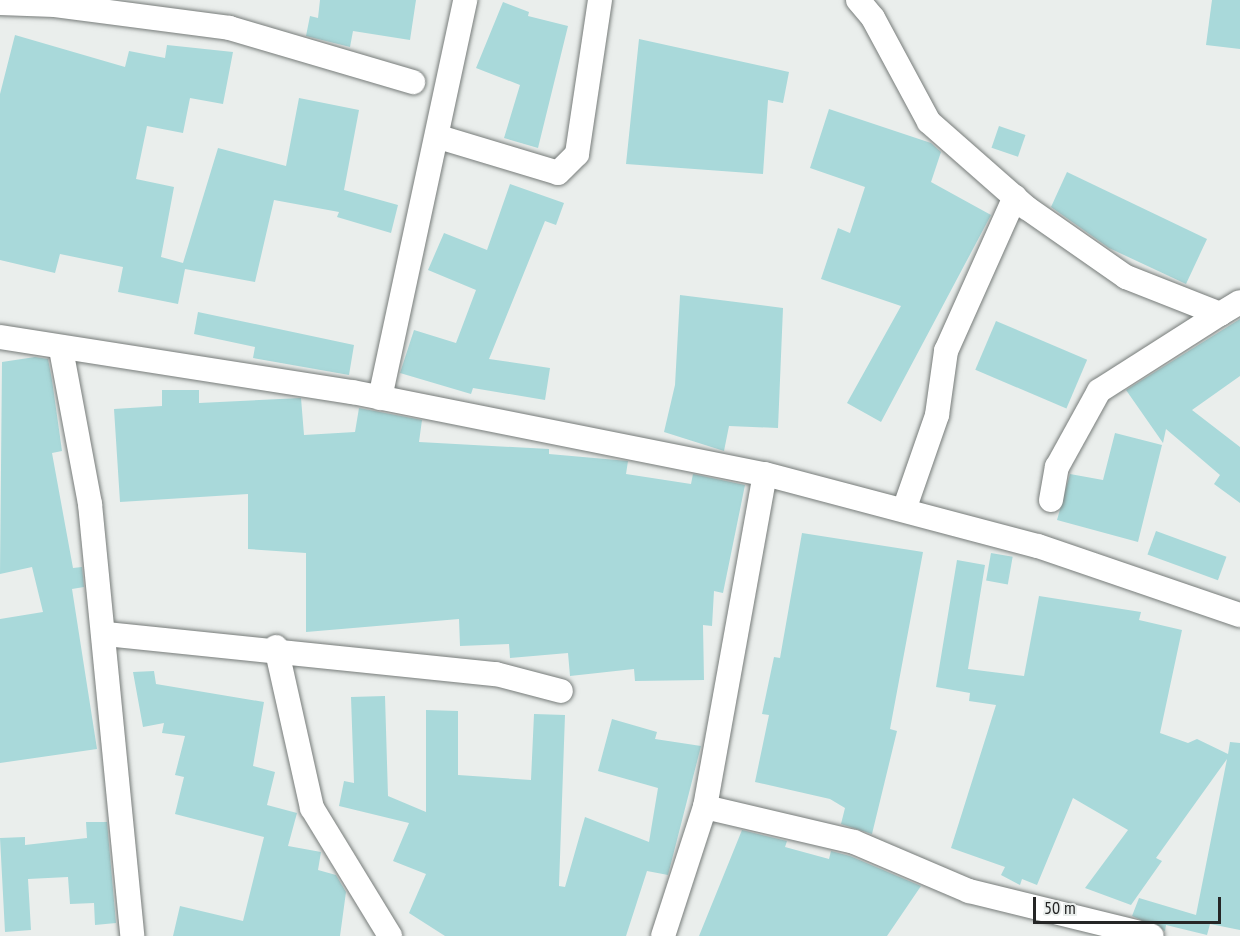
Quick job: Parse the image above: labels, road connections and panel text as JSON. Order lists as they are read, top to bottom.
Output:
{
  "scale_bar": "50 m"
}
